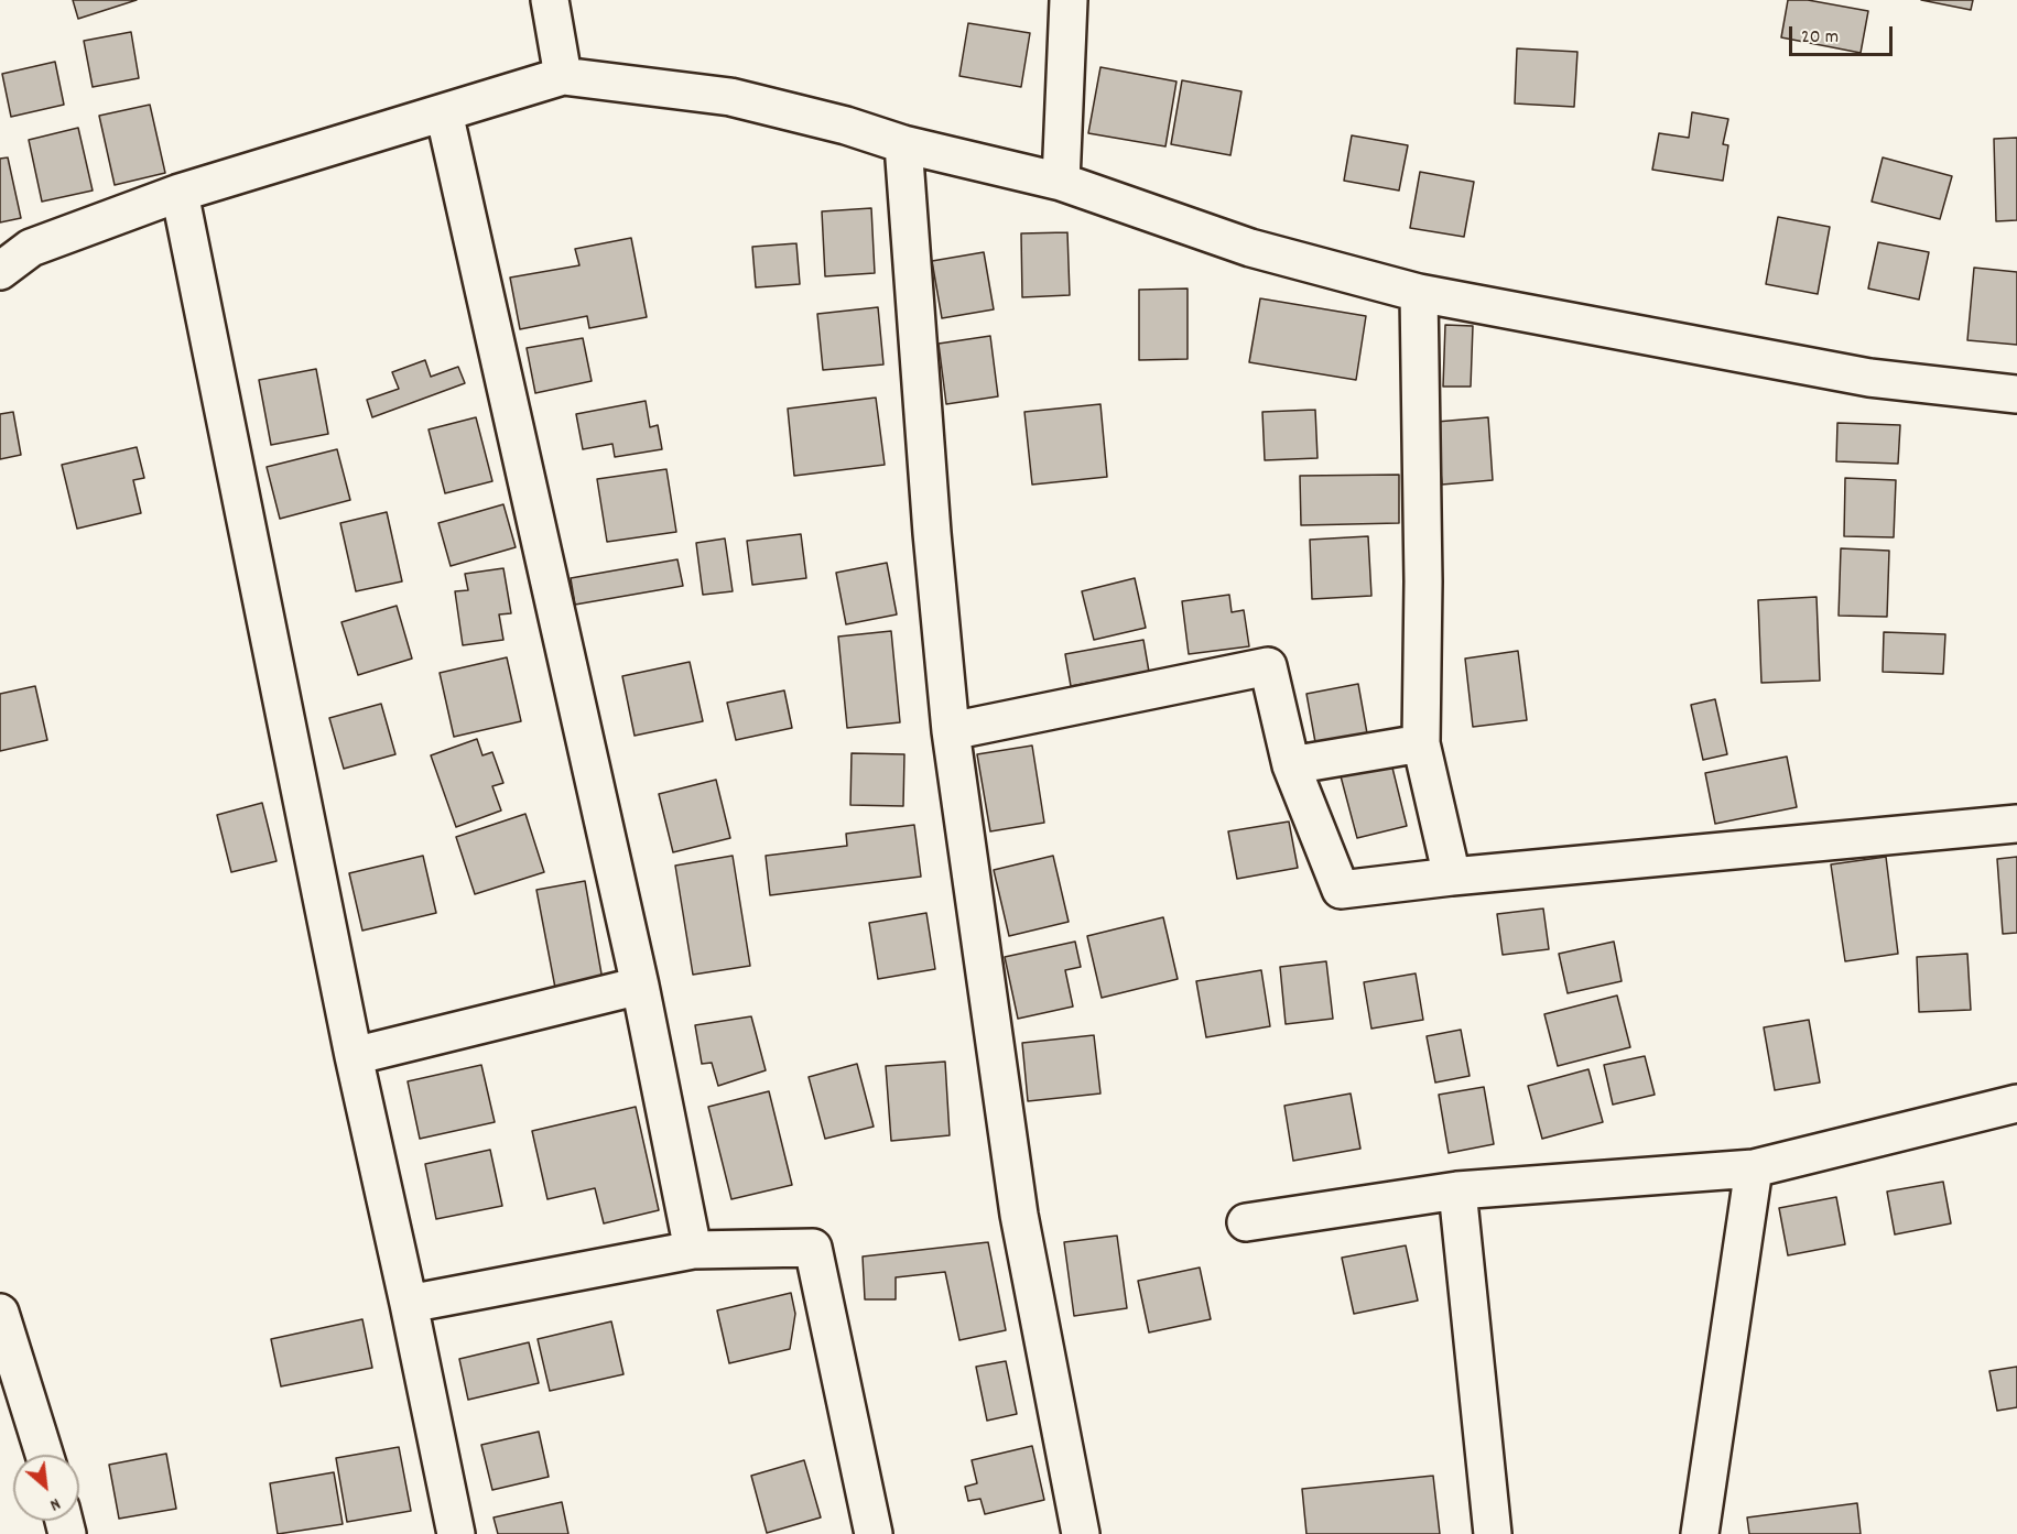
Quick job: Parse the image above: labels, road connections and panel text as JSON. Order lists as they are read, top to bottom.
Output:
{
  "scale_bar": "20 m",
  "north": "bottom right"
}
